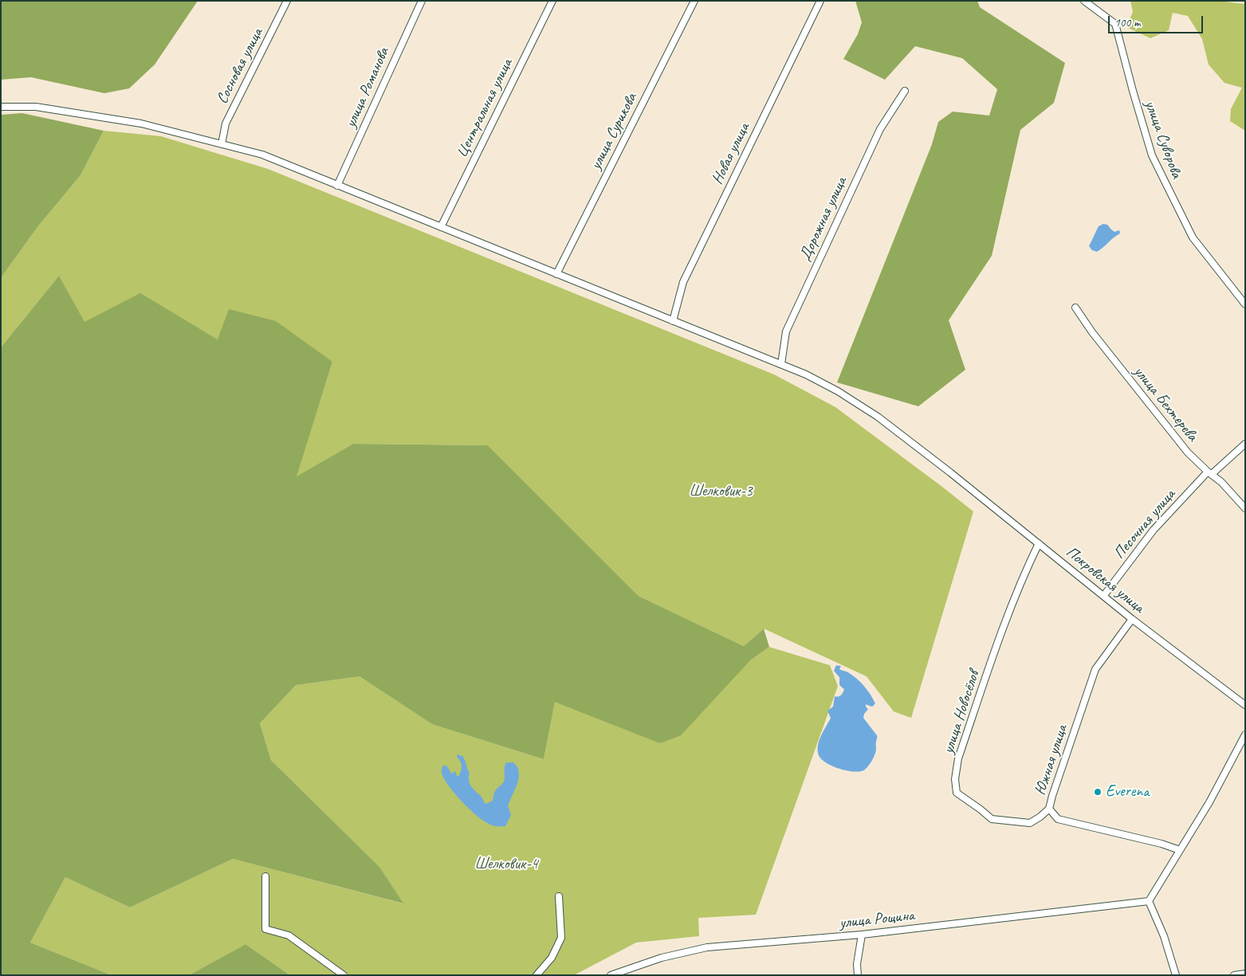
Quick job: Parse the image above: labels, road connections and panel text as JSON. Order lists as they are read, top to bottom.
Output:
{
  "streets": {
    "street": [
      "Сосновая улица",
      "улица Романова",
      "Центральная улица",
      "улица Сурикова",
      "улица Суворова",
      "Новая улица",
      "Дорожная улица",
      "улица Бехтерева",
      "Песочная улица",
      "Покровская улица",
      "улица Новосёлов",
      "Южная улица",
      "улица Рощина"
    ]
  },
  "crossings": [
    ["Сосновая улица", "Покровская улица"],
    ["улица Романова", "Покровская улица"],
    ["Центральная улица", "Покровская улица"],
    ["улица Сурикова", "Покровская улица"],
    ["Новая улица", "Покровская улица"],
    ["Дорожная улица", "Покровская улица"],
    ["улица Бехтерева", "Песочная улица"],
    ["Песочная улица", "Покровская улица"],
    ["Покровская улица", "улица Новосёлов"],
    ["Покровская улица", "Южная улица"],
    ["улица Новосёлов", "Южная улица"]
  ],
  "parks": ["Шелковик-3", "Шелковик-4"],
  "places": ["Everena"],
  "scale_bar": "100 m"
}
